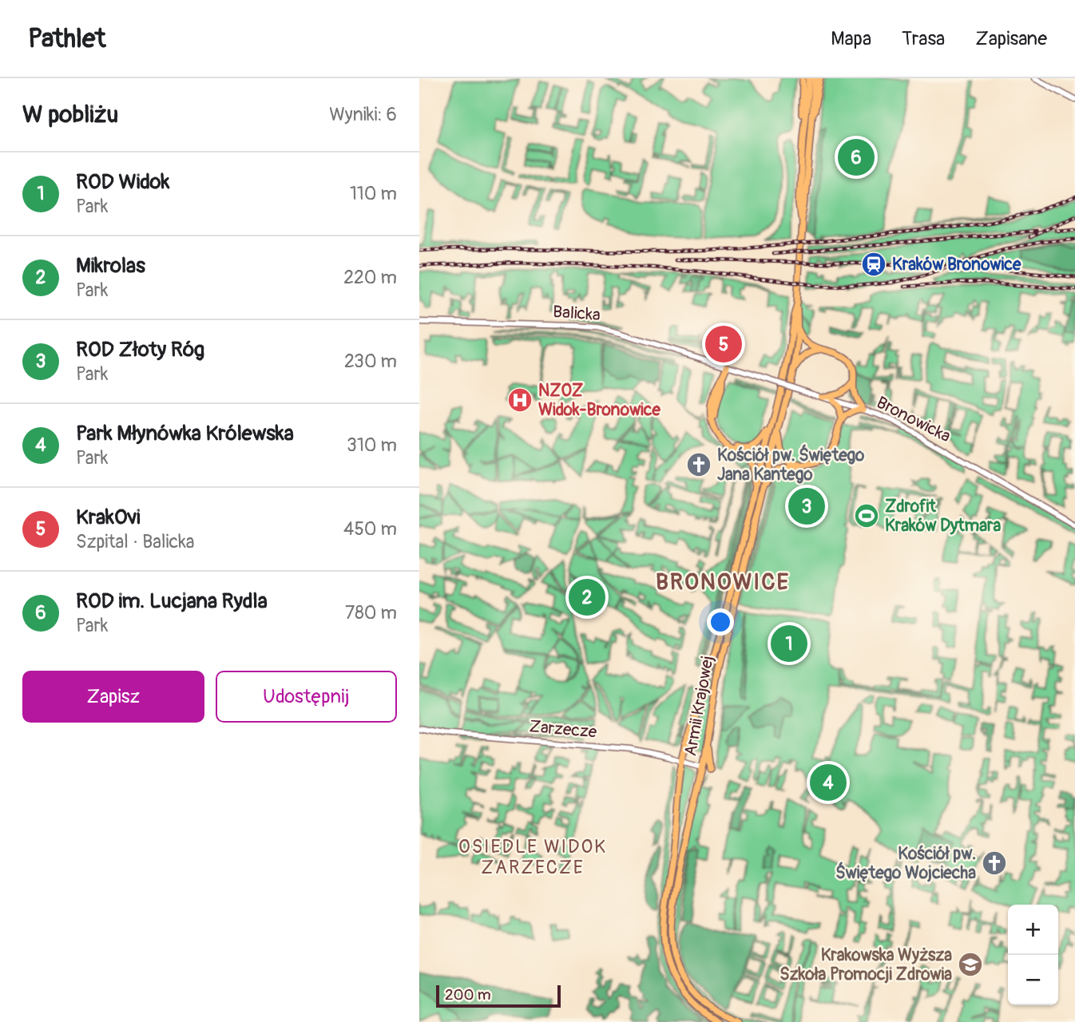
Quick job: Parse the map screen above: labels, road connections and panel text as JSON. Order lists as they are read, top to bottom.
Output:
{
  "streets": {
    "main road": ["Armii Krajowej"],
    "street": ["Balicka", "Bronowicka", "Zarzecze"]
  },
  "crossings": [
    ["Balicka", "Bronowicka"],
    ["Armii Krajowej", "Zarzecze"]
  ],
  "districts": ["BRONOWICE", "OSIEDLE WIDOK ZARZECZE"],
  "places": {
    "station": ["Kraków Bronowice"],
    "hospital": ["NZOZ Widok-Bronowice"],
    "church": ["Kościół pw. Świętego Jana Kantego", "Kościół pw. Świętego Wojciecha"],
    "sports": ["Zdrofit Kraków Dytmara"],
    "school or university": ["Krakowska Wyższa Szkoła Promocji Zdrowia"]
  },
  "scale_bar": "200 m",
  "page": {
    "header": "Pathlet",
    "nav": ["Mapa", "Trasa", "Zapisane"],
    "heading": ["W pobliżu", "Wyniki: 6"],
    "pins": [
      "6",
      "5",
      "3",
      "2",
      "1",
      "4"
    ],
    "list": [
      {
        "mark": "1",
        "name": "ROD Widok",
        "note": "Park",
        "value": "110 m"
      },
      {
        "mark": "2",
        "name": "Mikrolas",
        "note": "Park",
        "value": "220 m"
      },
      {
        "mark": "3",
        "name": "ROD Złoty Róg",
        "note": "Park",
        "value": "230 m"
      },
      {
        "mark": "4",
        "name": "Park Młynówka Królewska",
        "note": "Park",
        "value": "310 m"
      },
      {
        "mark": "5",
        "name": "KrakOvi",
        "note": "Szpital · Balicka",
        "value": "450 m"
      },
      {
        "mark": "6",
        "name": "ROD im. Lucjana Rydla",
        "note": "Park",
        "value": "780 m"
      }
    ],
    "buttons": ["Zapisz", "Udostępnij"],
    "map_buttons": ["+", "−"],
    "scale": "200 m"
  }
}
